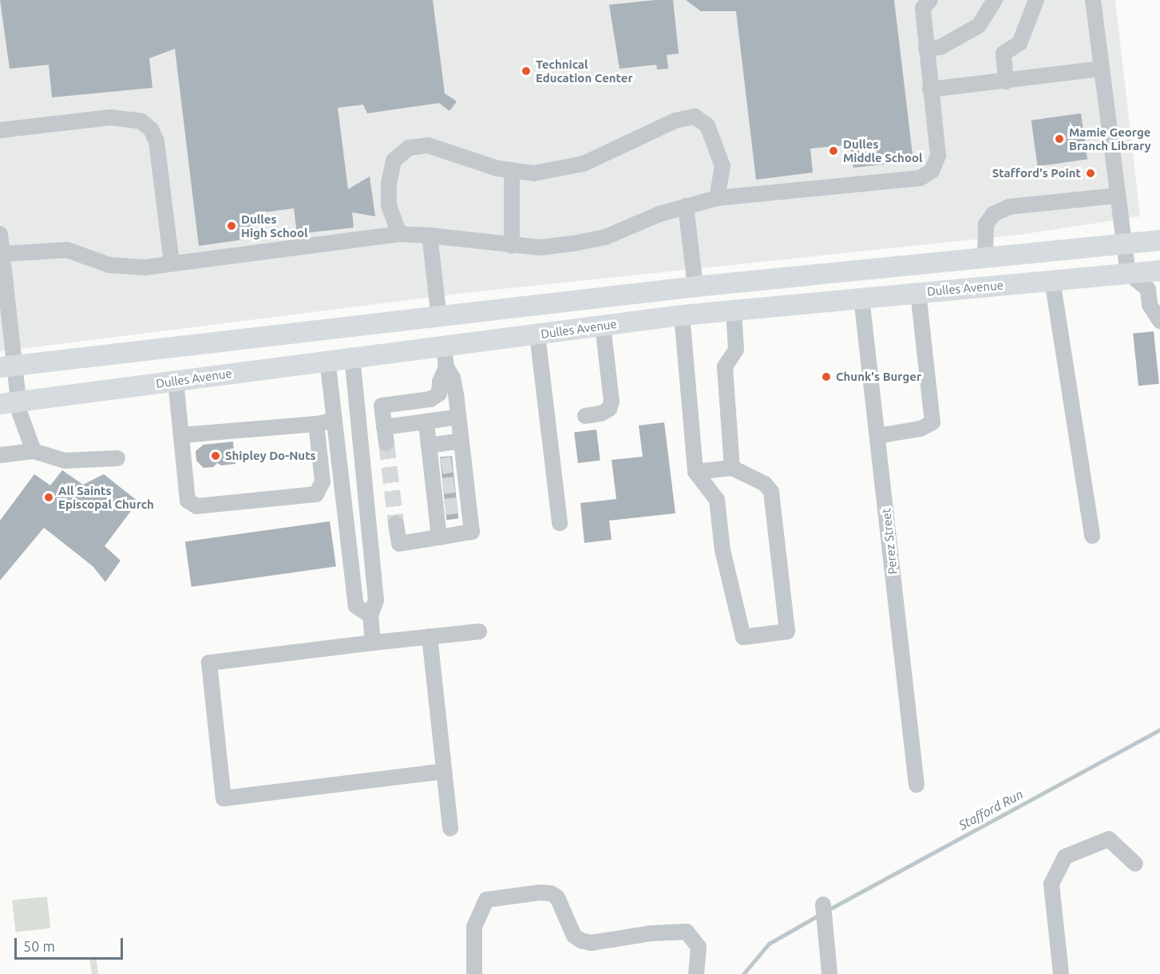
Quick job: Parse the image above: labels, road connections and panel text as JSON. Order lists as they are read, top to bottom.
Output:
{
  "streets": {
    "main road": ["Dulles Avenue"],
    "street": ["Perez Street"]
  },
  "crossings": [
    ["Dulles Avenue", "Perez Street"]
  ],
  "water": ["Stafford Run"],
  "places": [
    "Technical Education Center",
    "Mamie George Branch Library",
    "Dulles Middle School",
    "Stafford's Point",
    "Dulles High School",
    "Chunk's Burger",
    "Shipley Do-Nuts",
    "All Saints Episcopal Church"
  ],
  "scale_bar": "50 m"
}
